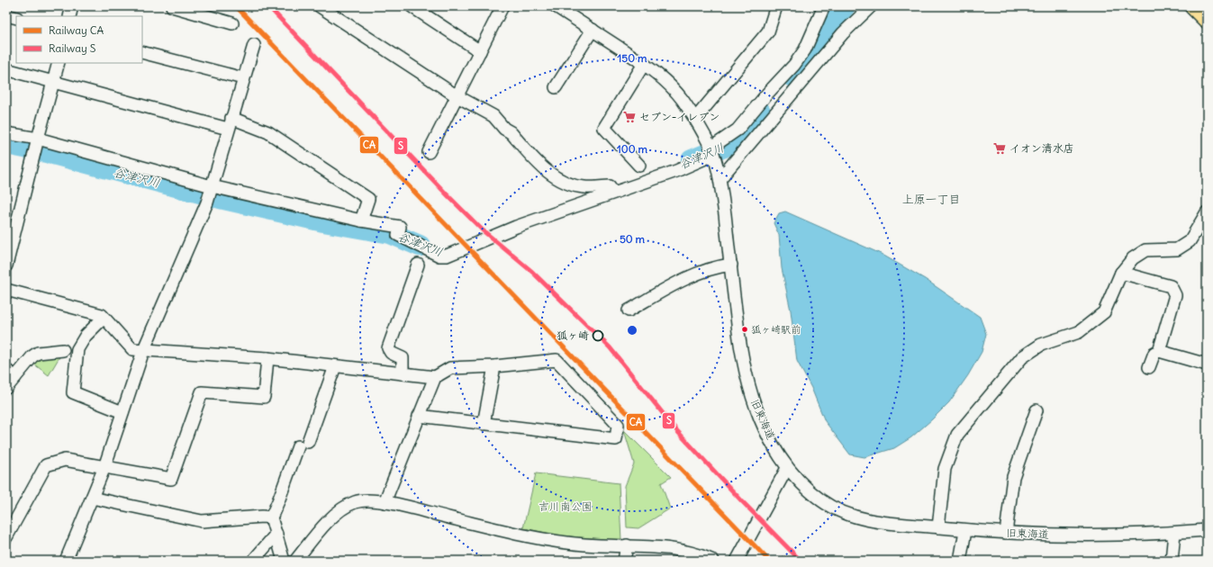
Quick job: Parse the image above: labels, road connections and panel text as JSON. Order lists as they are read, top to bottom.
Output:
{
  "streets": {
    "street": ["旧東海道"]
  },
  "districts": ["上原一丁目"],
  "water": ["谷津沢川"],
  "parks": ["吉川南公園"],
  "places": {
    "supermarket": ["セブン-イレブン", "イオン清水店"],
    "other": ["狐ヶ崎駅前", "狐ヶ崎"]
  },
  "lines": ["rail line CA", "rail line S"],
  "legend": ["Railway CA", "Railway S"],
  "rings": ["150 m", "100 m", "50 m"]
}
